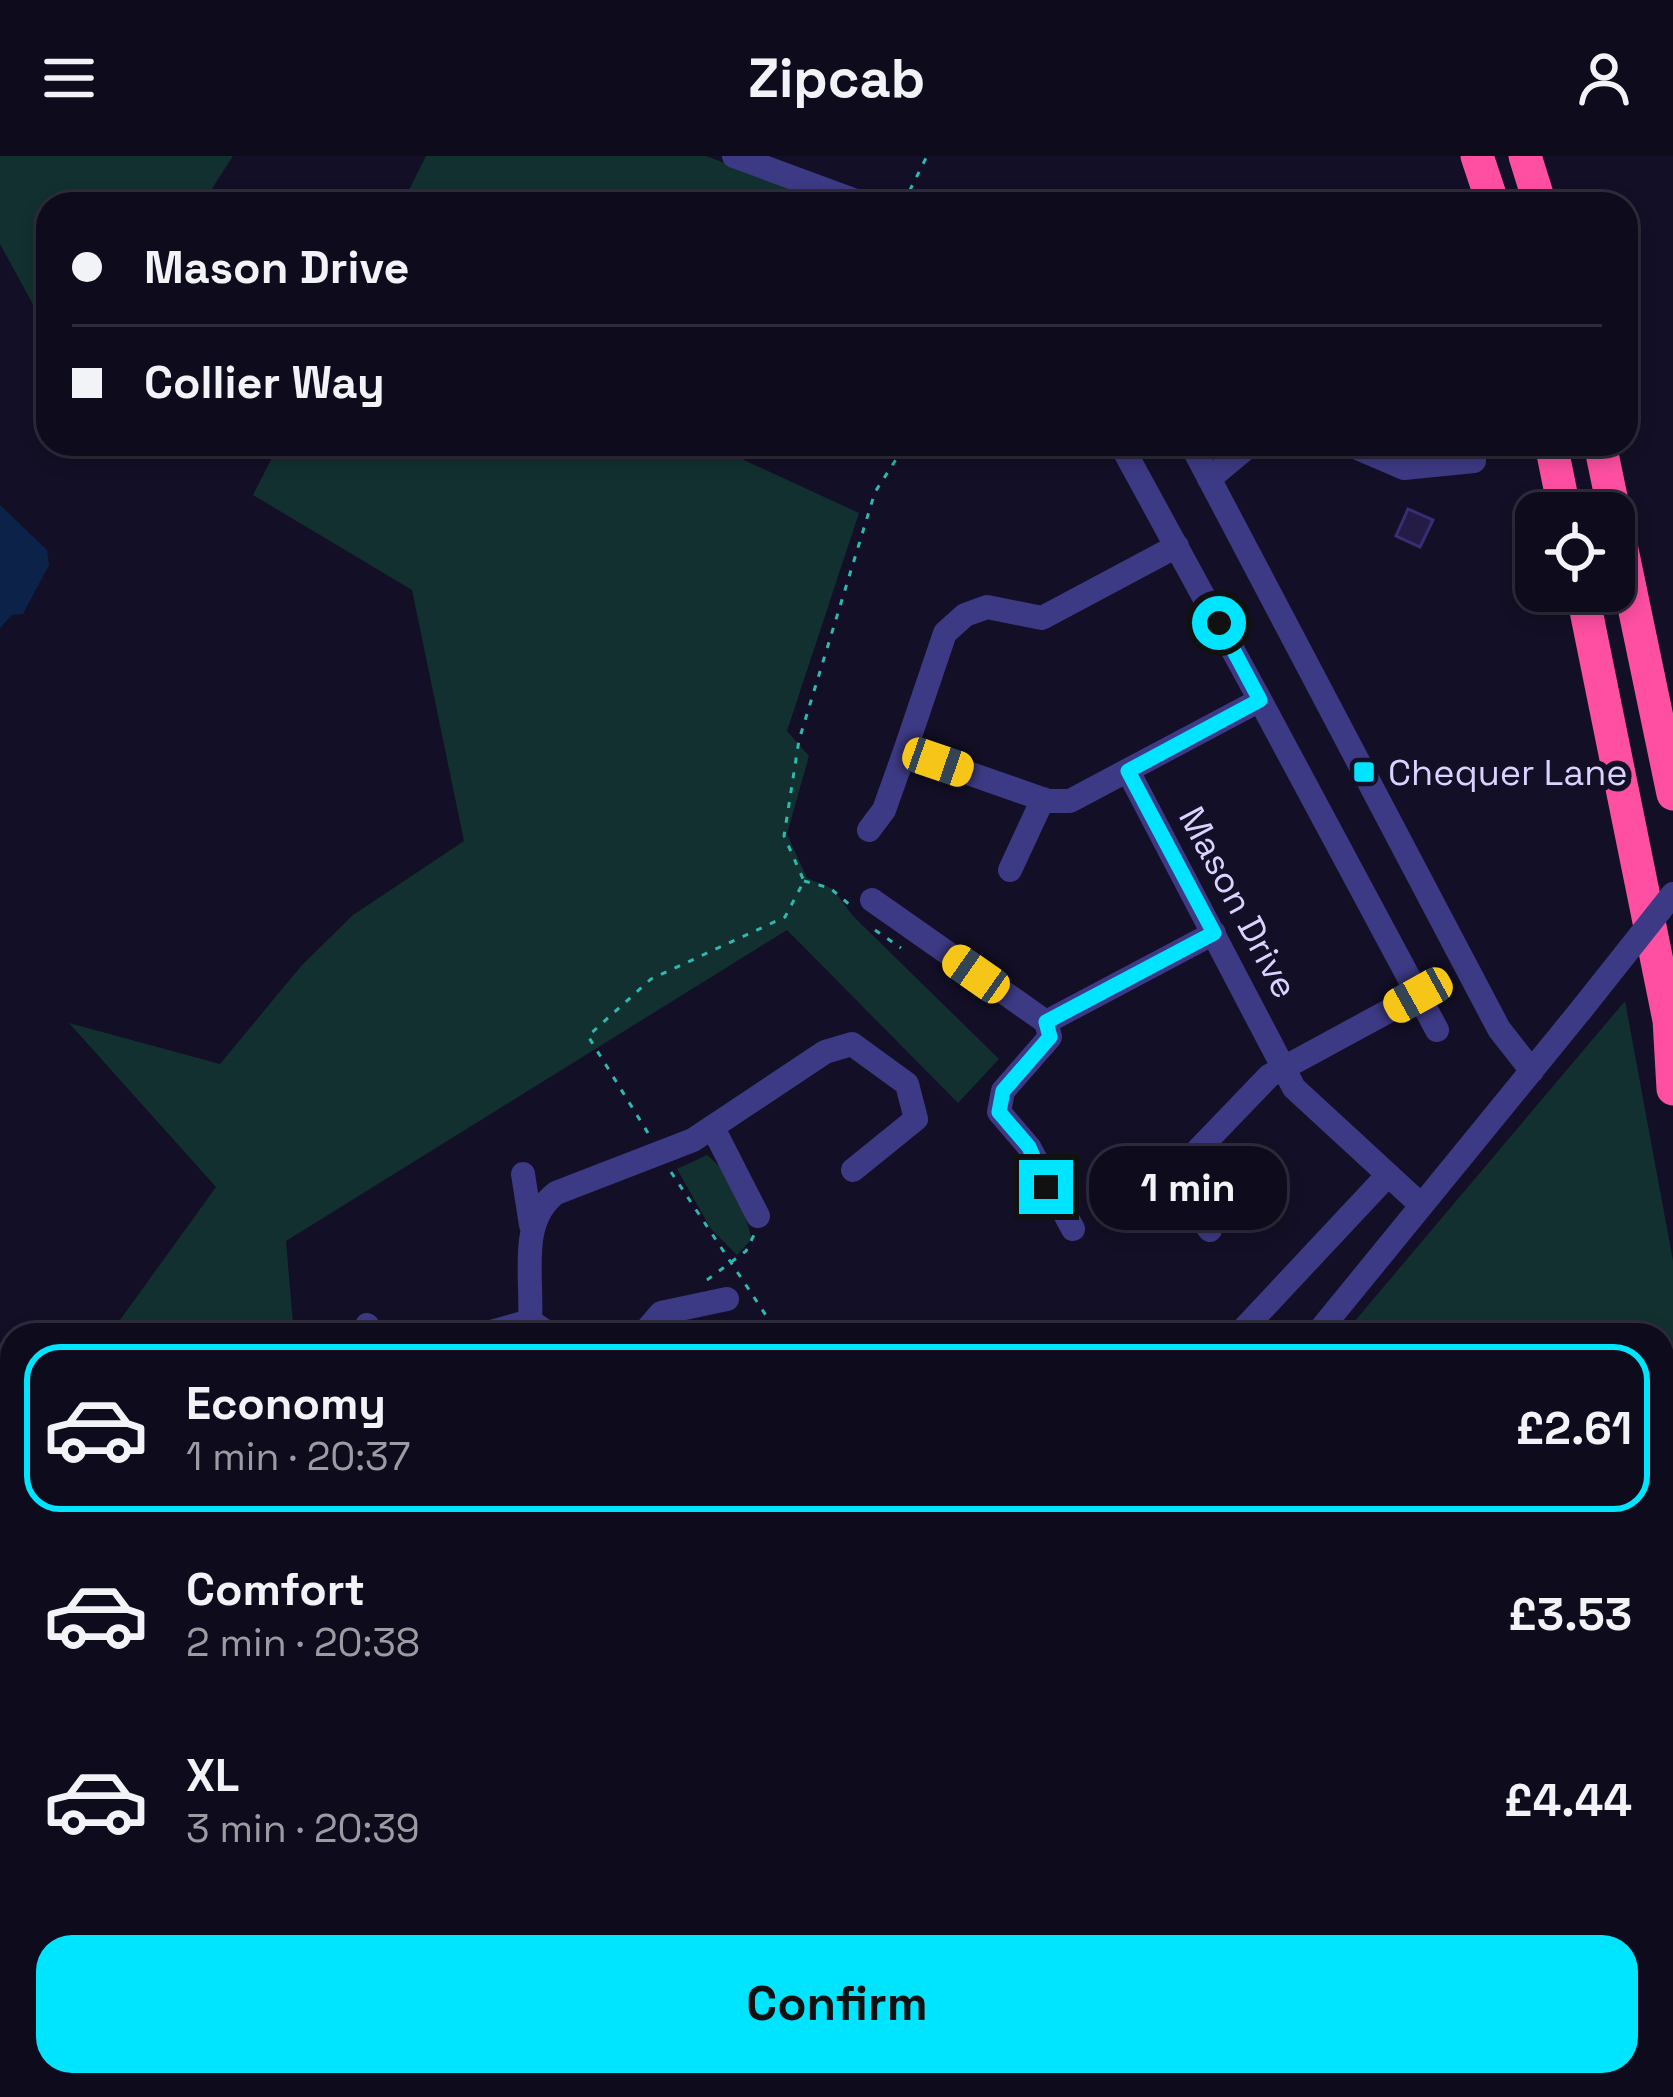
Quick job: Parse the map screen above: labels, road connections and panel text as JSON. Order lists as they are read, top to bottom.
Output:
{
  "streets": {
    "street": ["Mason Drive"]
  },
  "places": {
    "transit": ["Chequer Lane"]
  },
  "page": {
    "header": "Zipcab",
    "banner": ["Mason Drive", "Collier Way"],
    "bubble": "1 min",
    "list": [
      {
        "name": "Economy",
        "note": "1 min · 20:37",
        "value": "£2.61"
      },
      {
        "name": "Comfort",
        "note": "2 min · 20:38",
        "value": "£3.53"
      },
      {
        "name": "XL",
        "note": "3 min · 20:39",
        "value": "£4.44"
      }
    ],
    "buttons": "Confirm"
  }
}
